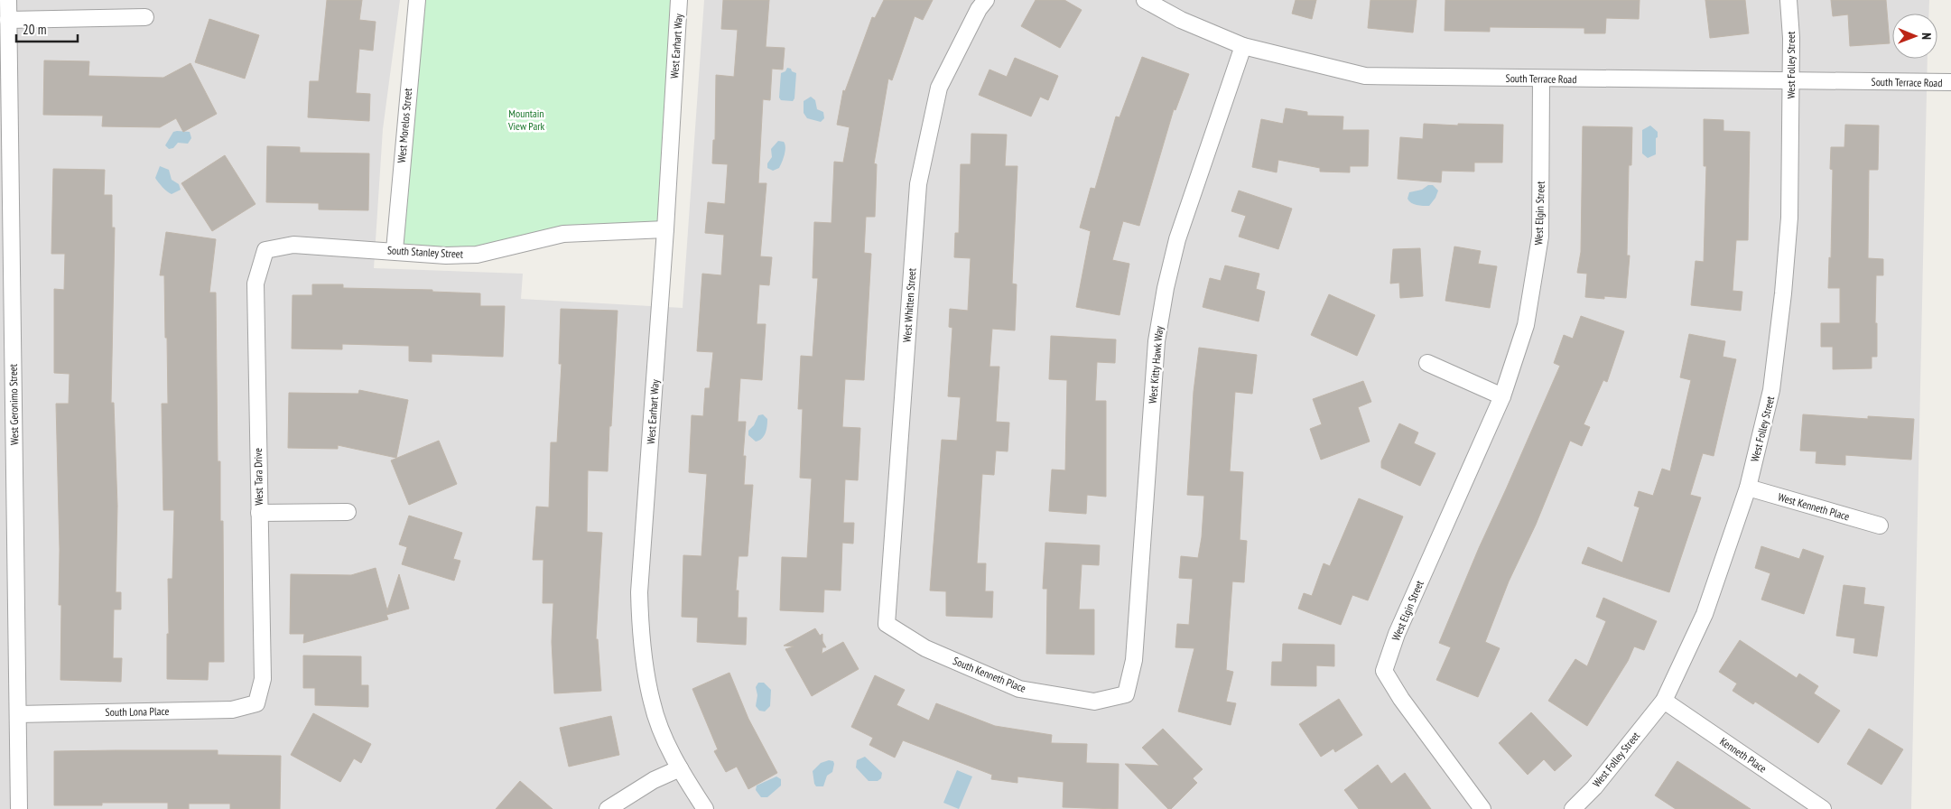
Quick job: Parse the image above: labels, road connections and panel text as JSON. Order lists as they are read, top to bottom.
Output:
{
  "streets": {
    "street": [
      "West Earhart Way",
      "West Folley Street",
      "South Terrace Road",
      "West Morelos Street",
      "West Elgin Street",
      "South Stanley Street",
      "West Whitten Street",
      "West Kitty Hawk Way",
      "West Geronimo Street",
      "West Tara Drive",
      "West Kenneth Place",
      "South Kenneth Place",
      "South Lona Place",
      "Kenneth Place"
    ]
  },
  "crossings": [
    ["West Earhart Way", "South Stanley Street"],
    ["West Folley Street", "South Terrace Road"],
    ["West Folley Street", "West Kenneth Place"],
    ["West Folley Street", "Kenneth Place"],
    ["South Terrace Road", "West Elgin Street"],
    ["South Terrace Road", "West Kitty Hawk Way"],
    ["West Morelos Street", "South Stanley Street"],
    ["South Stanley Street", "West Tara Drive"],
    ["West Whitten Street", "South Kenneth Place"],
    ["West Kitty Hawk Way", "South Kenneth Place"],
    ["West Geronimo Street", "South Lona Place"],
    ["West Tara Drive", "South Lona Place"]
  ],
  "parks": ["Mountain View Park"],
  "scale_bar": "20 m",
  "north": "right"
}
